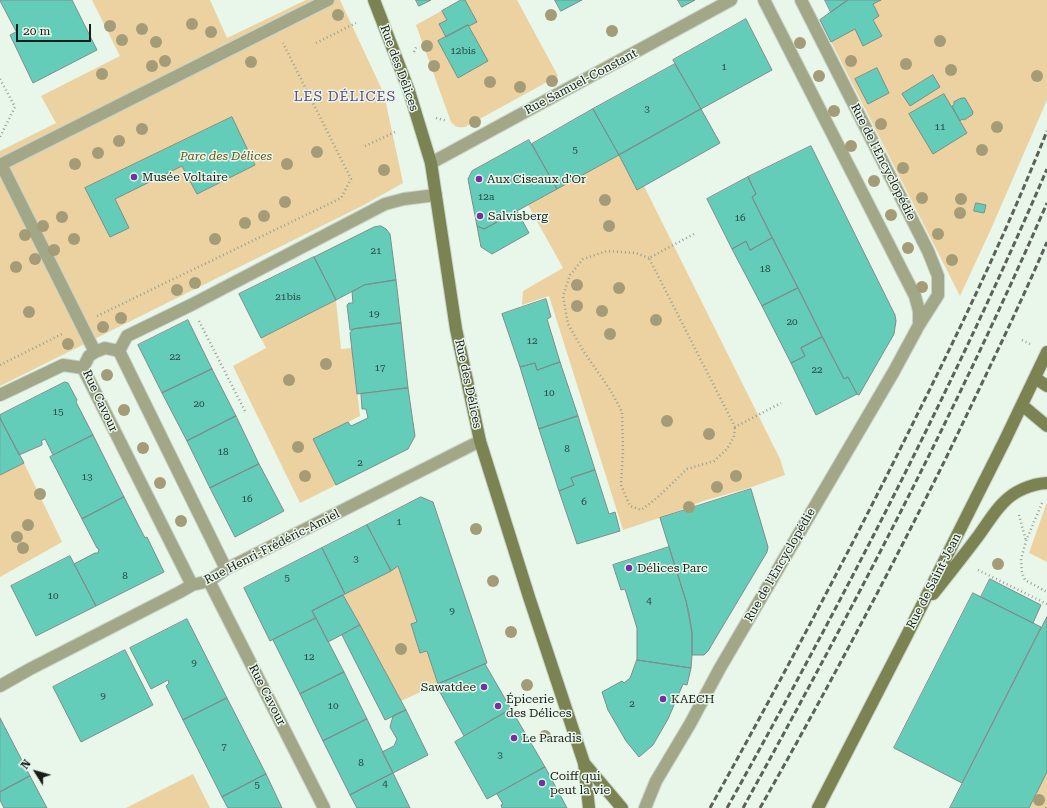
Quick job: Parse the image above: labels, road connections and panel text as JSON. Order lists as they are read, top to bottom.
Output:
{
  "streets": {
    "street": [
      "Rue des Délices",
      "Rue Samuel-Constant",
      "Rue de l'Encyclopédie",
      "Rue Cavour",
      "Rue Henri-Frédéric-Amiel",
      "Rue de Saint-Jean"
    ]
  },
  "crossings": [
    ["Rue des Délices", "Rue Samuel-Constant"],
    ["Rue des Délices", "Rue Henri-Frédéric-Amiel"],
    ["Rue Cavour", "Rue Henri-Frédéric-Amiel"]
  ],
  "districts": ["LES DÉLICES"],
  "parks": ["Parc des Délices"],
  "places": [
    "Musée Voltaire",
    "Aux Ciseaux d'Or",
    "Salvisberg",
    "Délices Parc",
    "Sawatdee",
    "KAECH",
    "Épicerie des Délices",
    "Le Paradis",
    "Coiff qui peut la vie"
  ],
  "house_numbers": [
    "12bis",
    "1",
    "3",
    "11",
    "5",
    "12a",
    "16",
    "21",
    "18",
    "21bis",
    "19",
    "20",
    "12",
    "22",
    "17",
    "22",
    "10",
    "20",
    "15",
    "8",
    "18",
    "2",
    "13",
    "16",
    "6",
    "1",
    "3",
    "8",
    "5",
    "10",
    "4",
    "9",
    "12",
    "9",
    "9",
    "2",
    "10",
    "7",
    "3",
    "8",
    "4",
    "5"
  ],
  "scale_bar": "20 m",
  "north": "top left"
}
